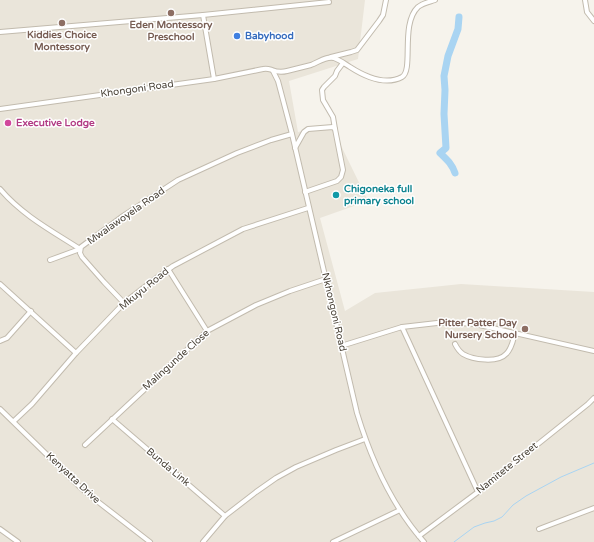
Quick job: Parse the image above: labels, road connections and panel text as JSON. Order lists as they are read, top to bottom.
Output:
{
  "streets": {
    "street": [
      "Khongoni Road",
      "Mwalawoyela Road",
      "Mkuyu Road",
      "Nkhongoni Road",
      "Malingunde Close",
      "Bunda Link",
      "Namitete Street",
      "Kenyatta Drive"
    ]
  },
  "crossings": [
    ["Khongoni Road", "Nkhongoni Road"],
    ["Mwalawoyela Road", "Mkuyu Road"],
    ["Mwalawoyela Road", "Nkhongoni Road"],
    ["Mkuyu Road", "Nkhongoni Road"],
    ["Mkuyu Road", "Kenyatta Drive"],
    ["Nkhongoni Road", "Malingunde Close"],
    ["Nkhongoni Road", "Namitete Street"],
    ["Malingunde Close", "Bunda Link"]
  ],
  "places": [
    "Eden Montessory Preschool",
    "Kiddies Choice Montessory",
    "Babyhood",
    "Executive Lodge",
    "Chigoneka full primary school",
    "Pitter Patter Day Nursery School"
  ]
}
